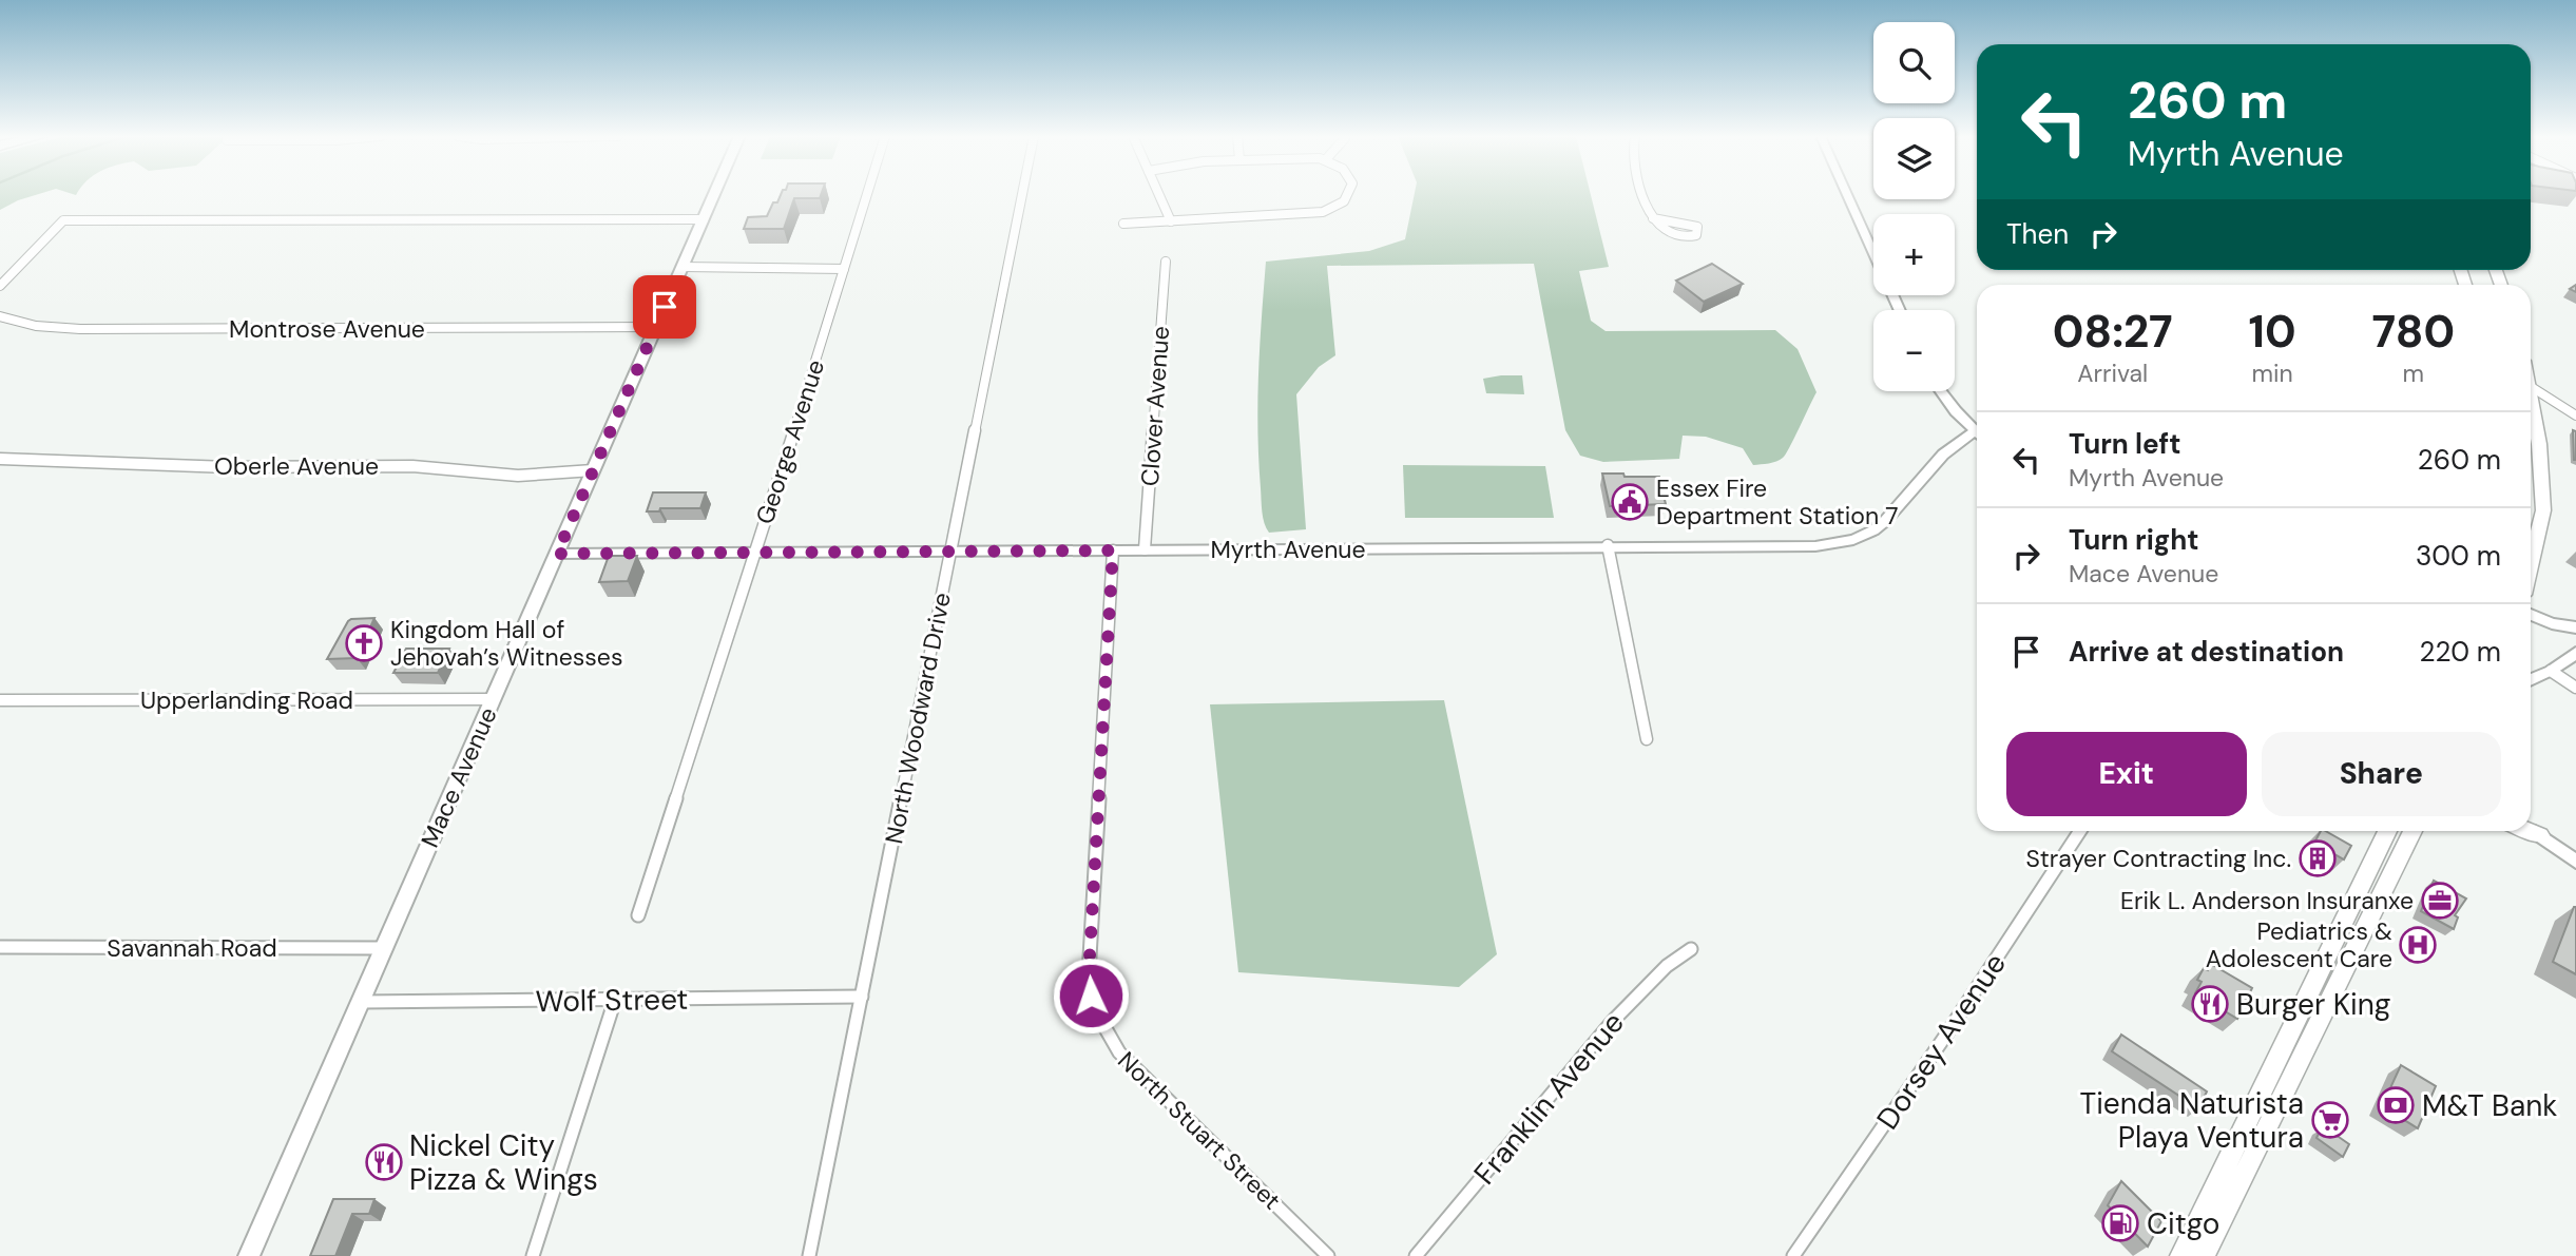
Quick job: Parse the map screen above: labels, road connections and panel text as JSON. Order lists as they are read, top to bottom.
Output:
{
  "streets": {
    "main road": ["Mace Avenue"],
    "street": [
      "Montrose Avenue",
      "Clover Avenue",
      "George Avenue",
      "Oberle Avenue",
      "Myrth Avenue",
      "Upperlanding Road",
      "North Woodward Drive",
      "Savannah Road",
      "Wolf Street",
      "Dorsey Avenue",
      "Franklin Avenue",
      "North Stuart Street"
    ]
  },
  "crossings": [
    ["Montrose Avenue", "Mace Avenue"],
    ["Clover Avenue", "Myrth Avenue"],
    ["George Avenue", "Myrth Avenue"],
    ["Oberle Avenue", "Mace Avenue"],
    ["Myrth Avenue", "North Woodward Drive"],
    ["Myrth Avenue", "Mace Avenue"],
    ["Myrth Avenue", "North Stuart Street"],
    ["Upperlanding Road", "Mace Avenue"],
    ["North Woodward Drive", "Wolf Street"],
    ["Mace Avenue", "Savannah Road"],
    ["Mace Avenue", "Wolf Street"]
  ],
  "places": {
    "public building": ["Essex Fire Department Station 7"],
    "church": ["Kingdom Hall of Jehovah’s Witnesses"],
    "building": ["Strayer Contracting Inc."],
    "office": ["Erik L. Anderson Insuranxe"],
    "hospital": ["Pediatrics & Adolescent Care"],
    "restaurant": ["Burger King", "Nickel City Pizza & Wings"],
    "bank": ["M&T Bank"],
    "supermarket": ["Tienda Naturista Playa Ventura"],
    "fuel station": ["Citgo"]
  },
  "page": {
    "map_buttons": ["+", "−"],
    "turn": ["260 m", "Myrth Avenue"],
    "then": "Then",
    "eta": [
      "08:27",
      "Arrival",
      "10",
      "min",
      "780",
      "m"
    ],
    "list": [
      {
        "name": "Turn left",
        "note": "Myrth Avenue",
        "value": "260 m"
      },
      {
        "name": "Turn right",
        "note": "Mace Avenue",
        "value": "300 m"
      },
      {
        "name": "Arrive at destination",
        "value": "220 m"
      }
    ],
    "buttons": ["Exit", "Share"]
  }
}
